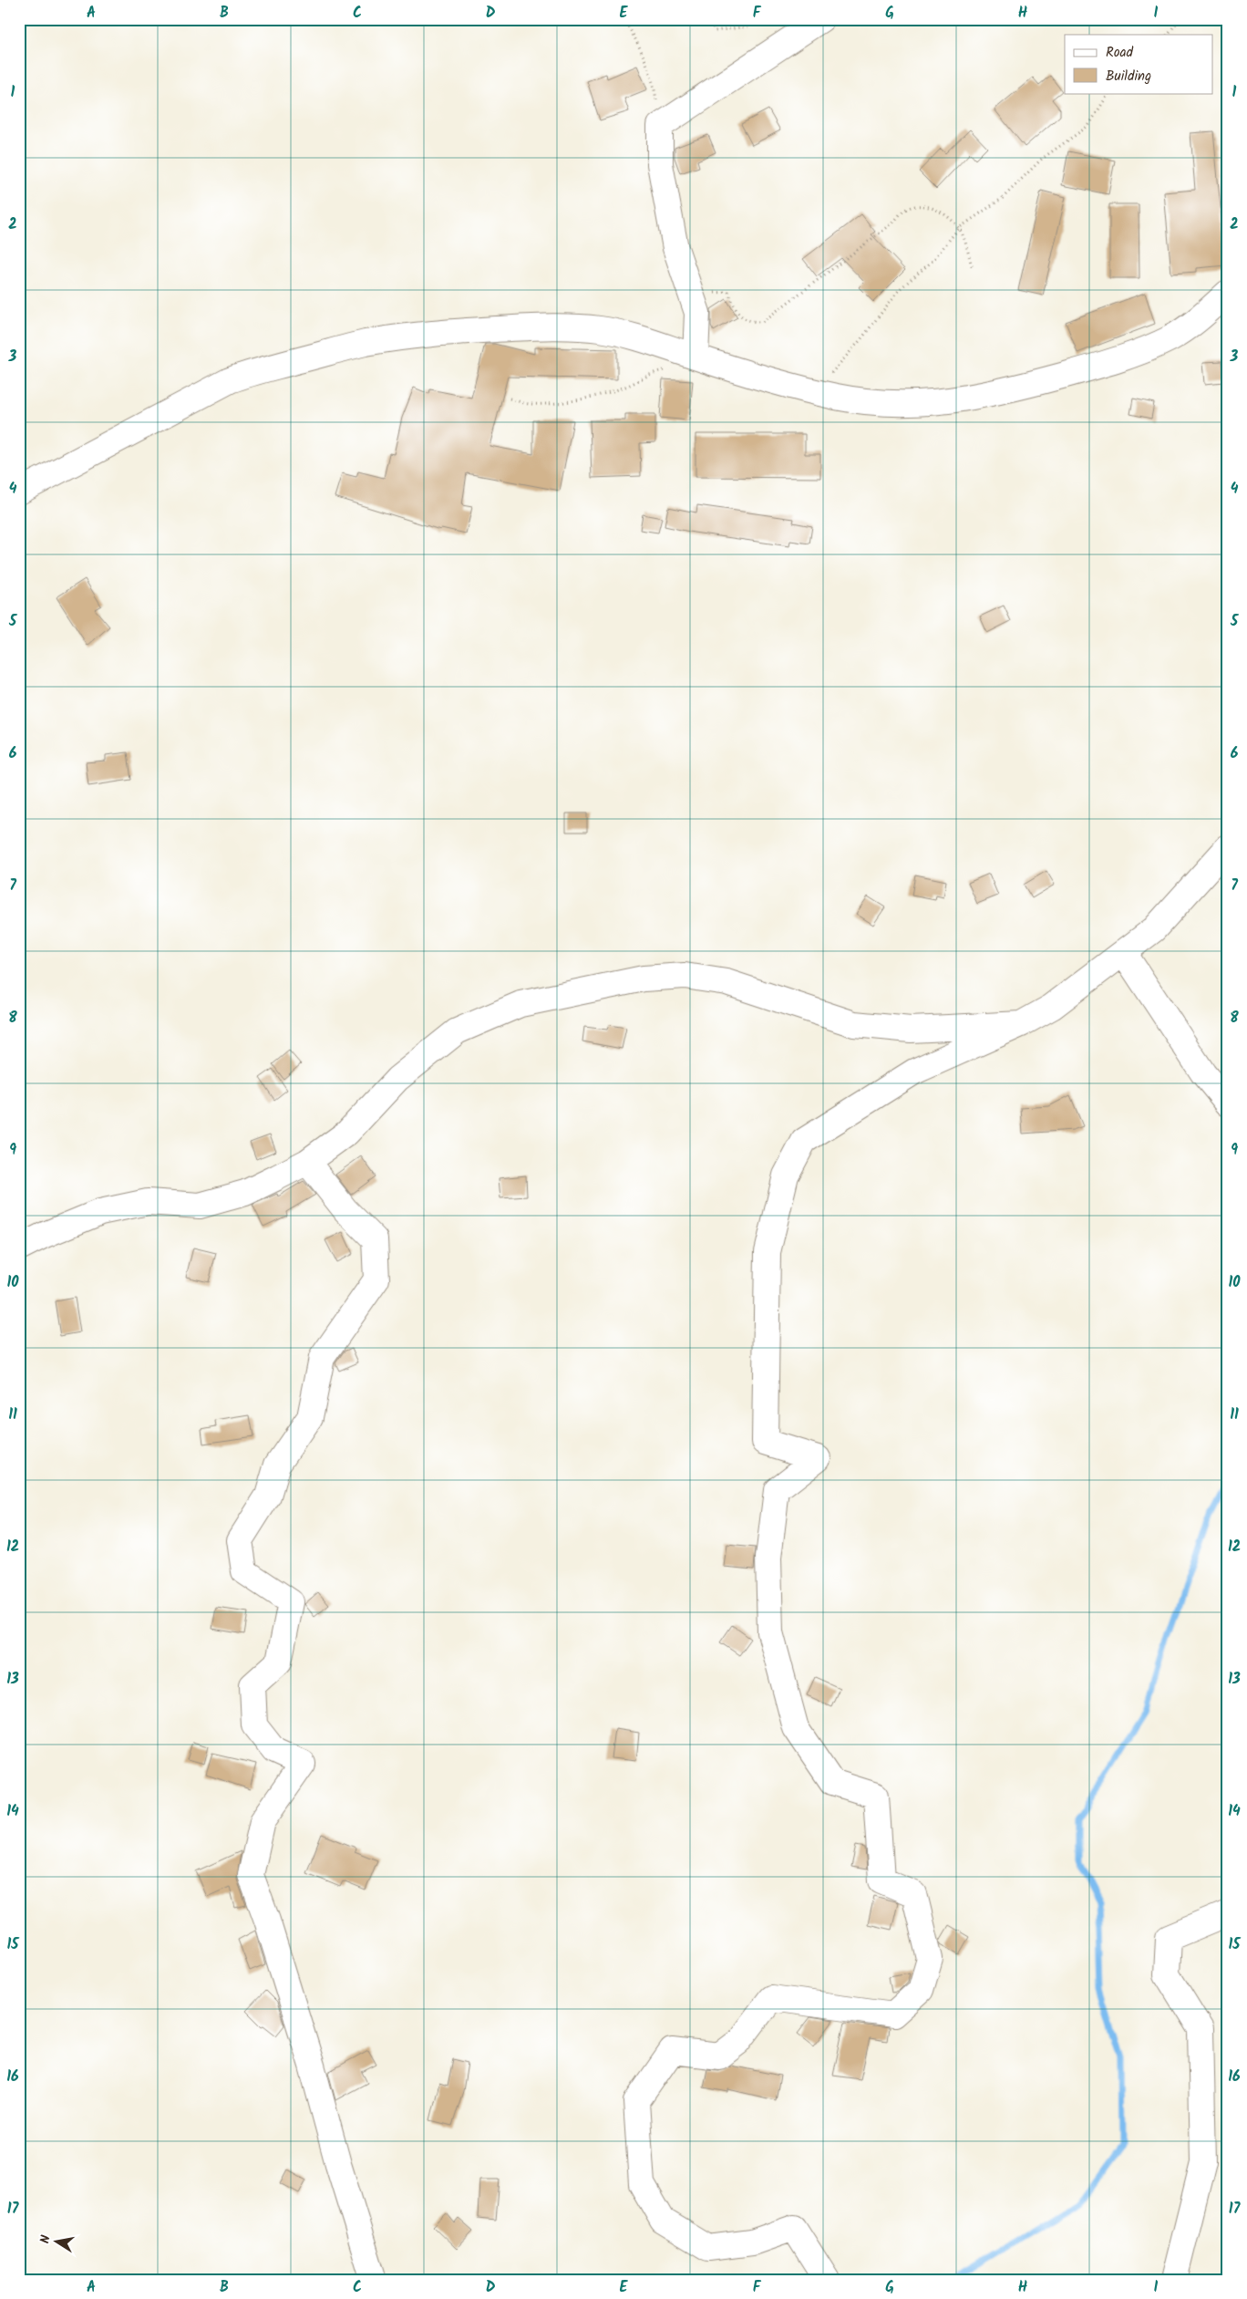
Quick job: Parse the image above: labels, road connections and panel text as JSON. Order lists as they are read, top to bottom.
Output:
{
  "legend": ["Road", "Building"],
  "north": "left",
  "grid": {
    "columns": [
      "A",
      "B",
      "C",
      "D",
      "E",
      "F",
      "G",
      "H",
      "I"
    ],
    "rows": [
      "1",
      "2",
      "3",
      "4",
      "5",
      "6",
      "7",
      "8",
      "9",
      "10",
      "11",
      "12",
      "13",
      "14",
      "15",
      "16",
      "17"
    ]
  }
}
